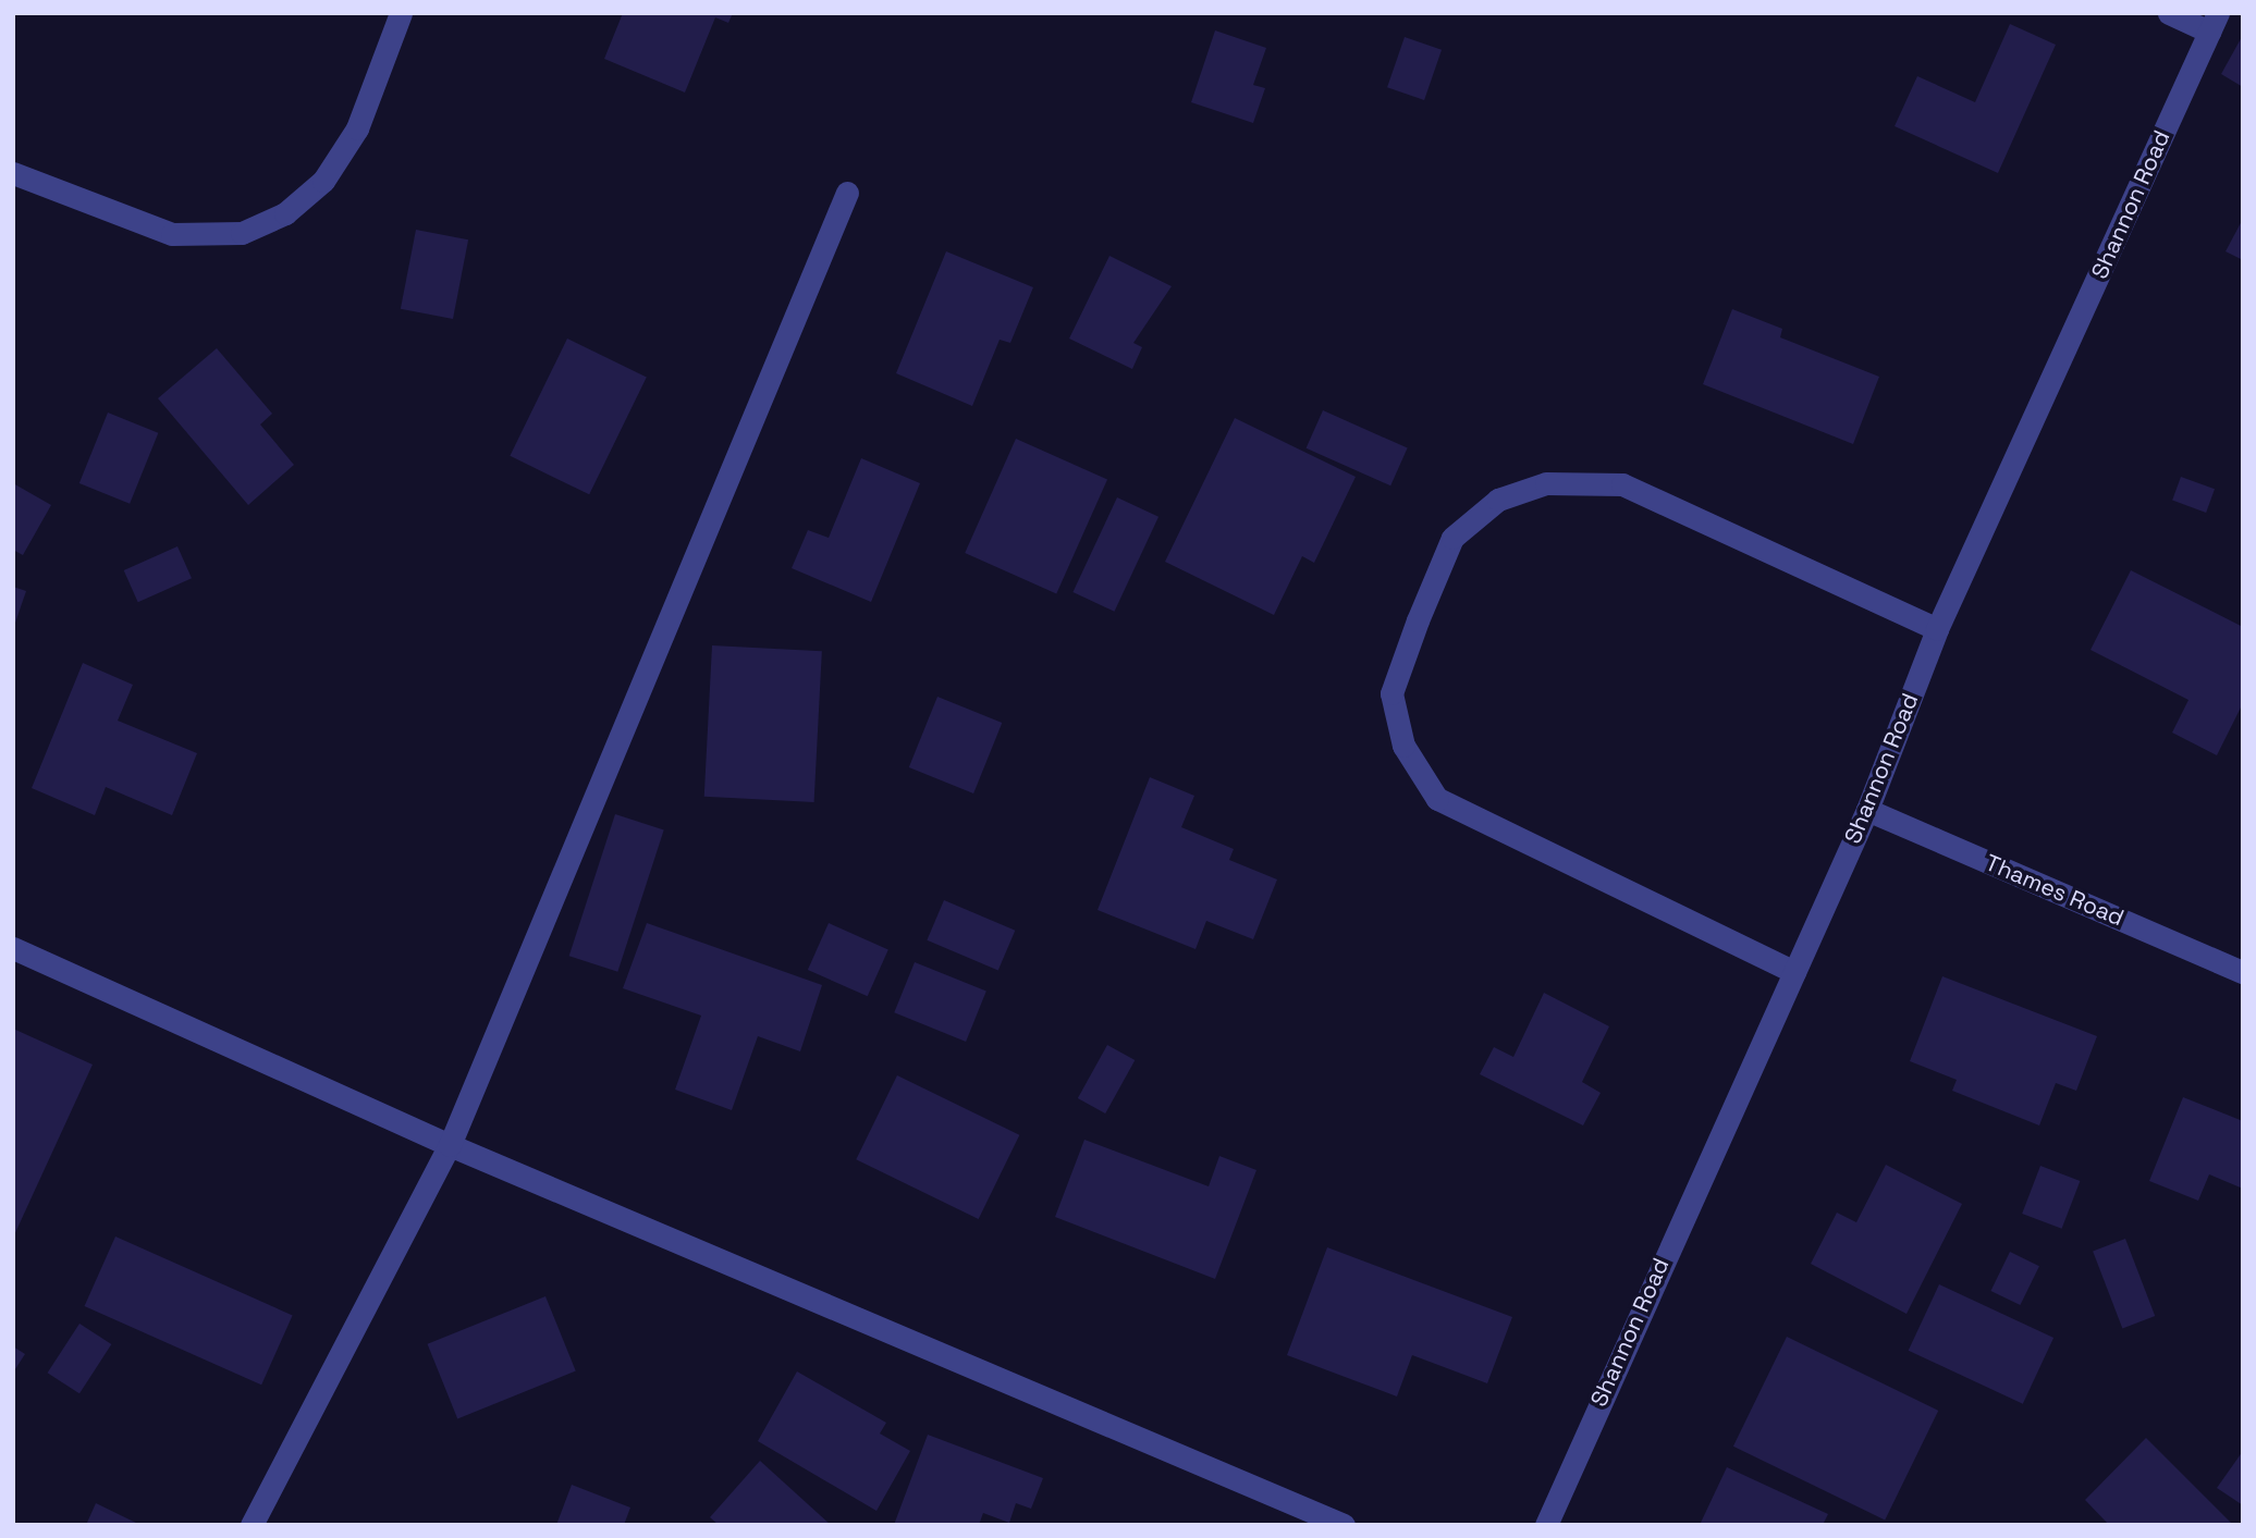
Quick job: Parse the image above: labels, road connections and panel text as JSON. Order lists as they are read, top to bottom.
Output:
{
  "streets": {
    "street": ["Shannon Road", "Thames Road"]
  },
  "crossings": [
    ["Shannon Road", "Thames Road"]
  ]
}
